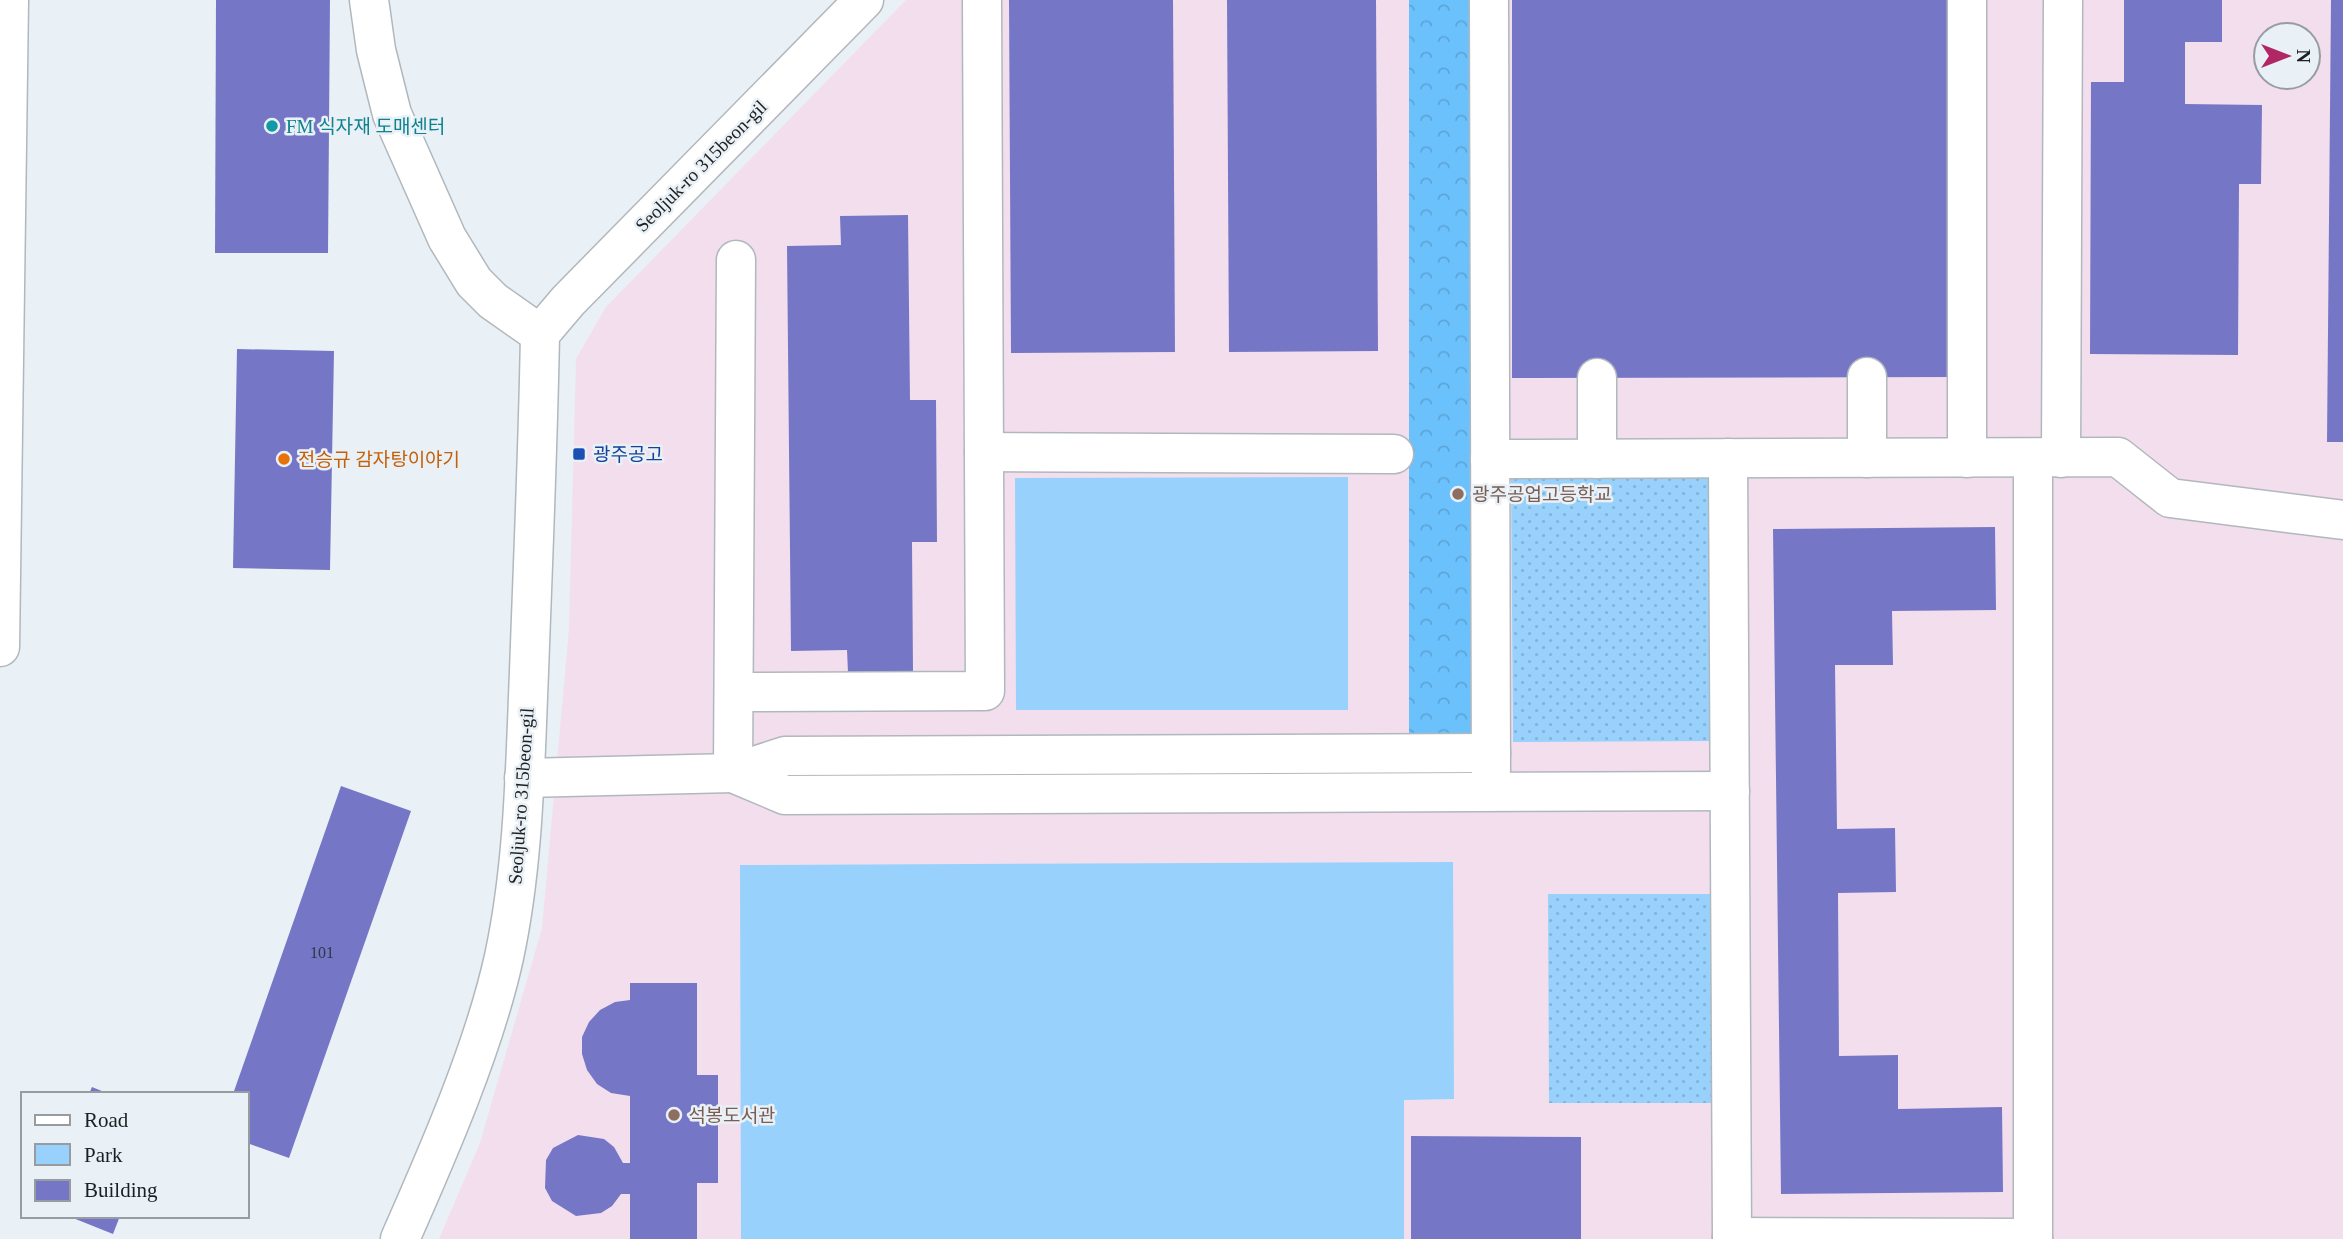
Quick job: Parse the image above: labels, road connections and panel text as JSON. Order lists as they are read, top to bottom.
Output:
{
  "streets": {
    "street": ["Seoljuk-ro 315beon-gil"]
  },
  "places": {
    "other": [
      "FM 식자재 도매센터",
      "전승규 감자탕이야기",
      "광주공업고등학교",
      "석봉도서관"
    ],
    "transit": ["광주공고"]
  },
  "house_numbers": ["101"],
  "legend": ["Road", "Park", "Building"],
  "north": "right"
}
